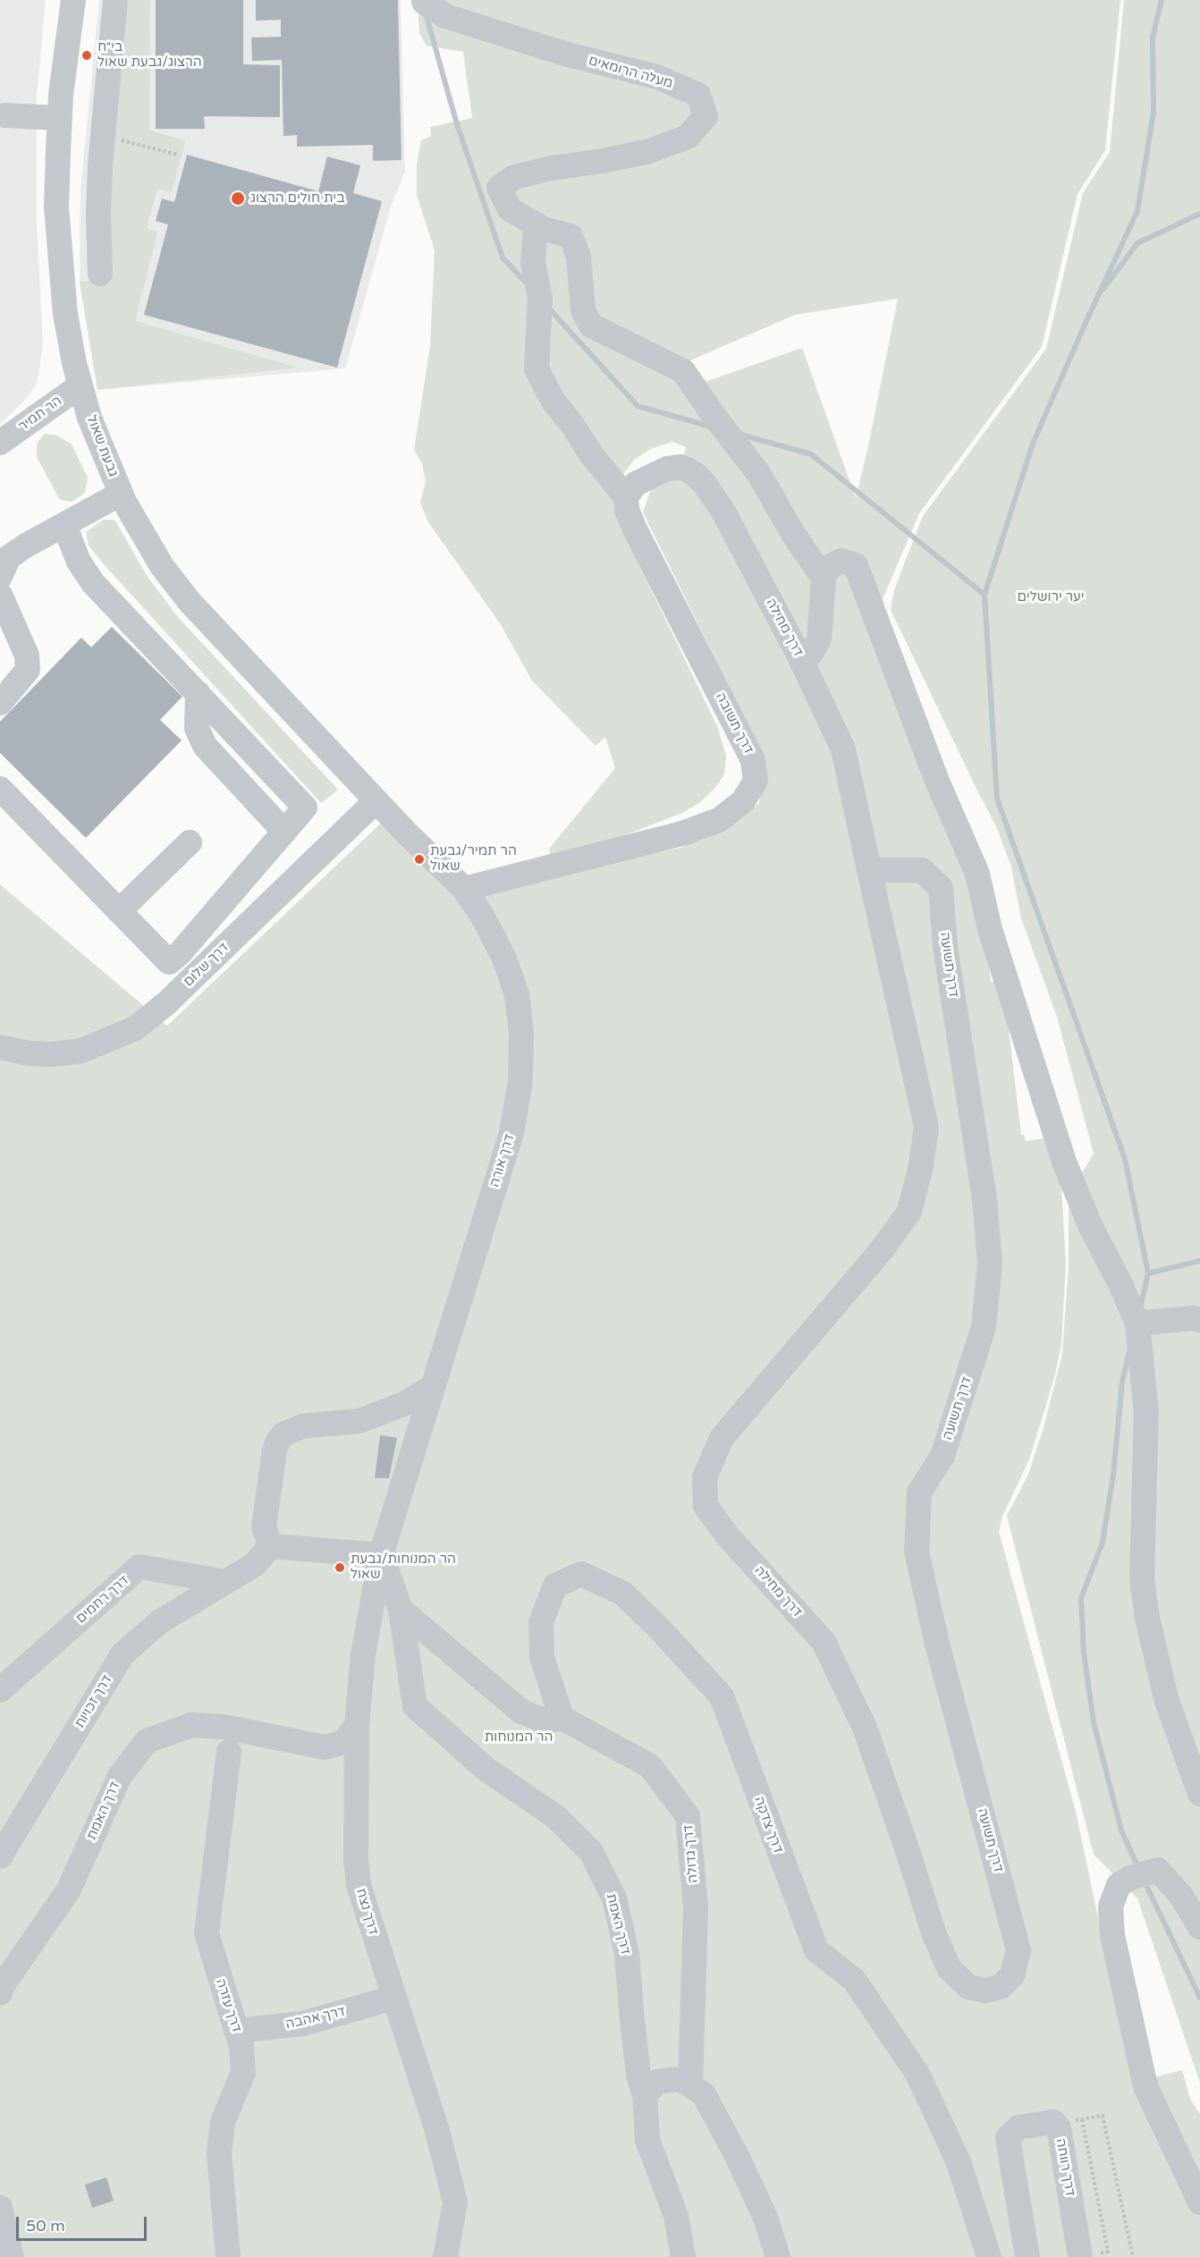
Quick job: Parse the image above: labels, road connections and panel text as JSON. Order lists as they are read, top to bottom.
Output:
{
  "streets": {
    "street": [
      "מעלה הרומאים",
      "הר תמיר",
      "גבעת שאול",
      "דרך מחילה",
      "דרך תשובה",
      "דרך שלום",
      "דרך תשועה",
      "דרך אורה",
      "דרך רחמים",
      "דרך זכויות",
      "דרך האמת",
      "דרך צדקה",
      "דרך גדולה",
      "דרך נצח",
      "דרך עזרה",
      "דרך אהבה",
      "דרך רווחה"
    ]
  },
  "crossings": [
    ["הר תמיר", "גבעת שאול"],
    ["גבעת שאול", "דרך שלום"],
    ["גבעת שאול", "דרך אורה"],
    ["דרך מחילה", "דרך תשובה"],
    ["דרך מחילה", "דרך תשועה"],
    ["דרך תשובה", "דרך אורה"],
    ["דרך שלום", "דרך אורה"],
    ["דרך אורה", "דרך גדולה"],
    ["דרך אורה", "דרך נצח"],
    ["דרך רחמים", "דרך זכויות"],
    ["דרך האמת", "דרך גדולה"],
    ["דרך האמת", "דרך נצח"],
    ["דרך צדקה", "דרך גדולה"],
    ["דרך גדולה", "דרך נצח"],
    ["דרך נצח", "דרך אהבה"],
    ["דרך עזרה", "דרך אהבה"]
  ],
  "parks": ["יער ירושלים", "הר המנוחות"],
  "places": [
    "בי״ח הרצוג/גבעת שאול",
    "בית חולים הרצוג",
    "הר תמיר/גבעת שאול",
    "הר המנוחות/גבעת שאול"
  ],
  "scale_bar": "50 m"
}
